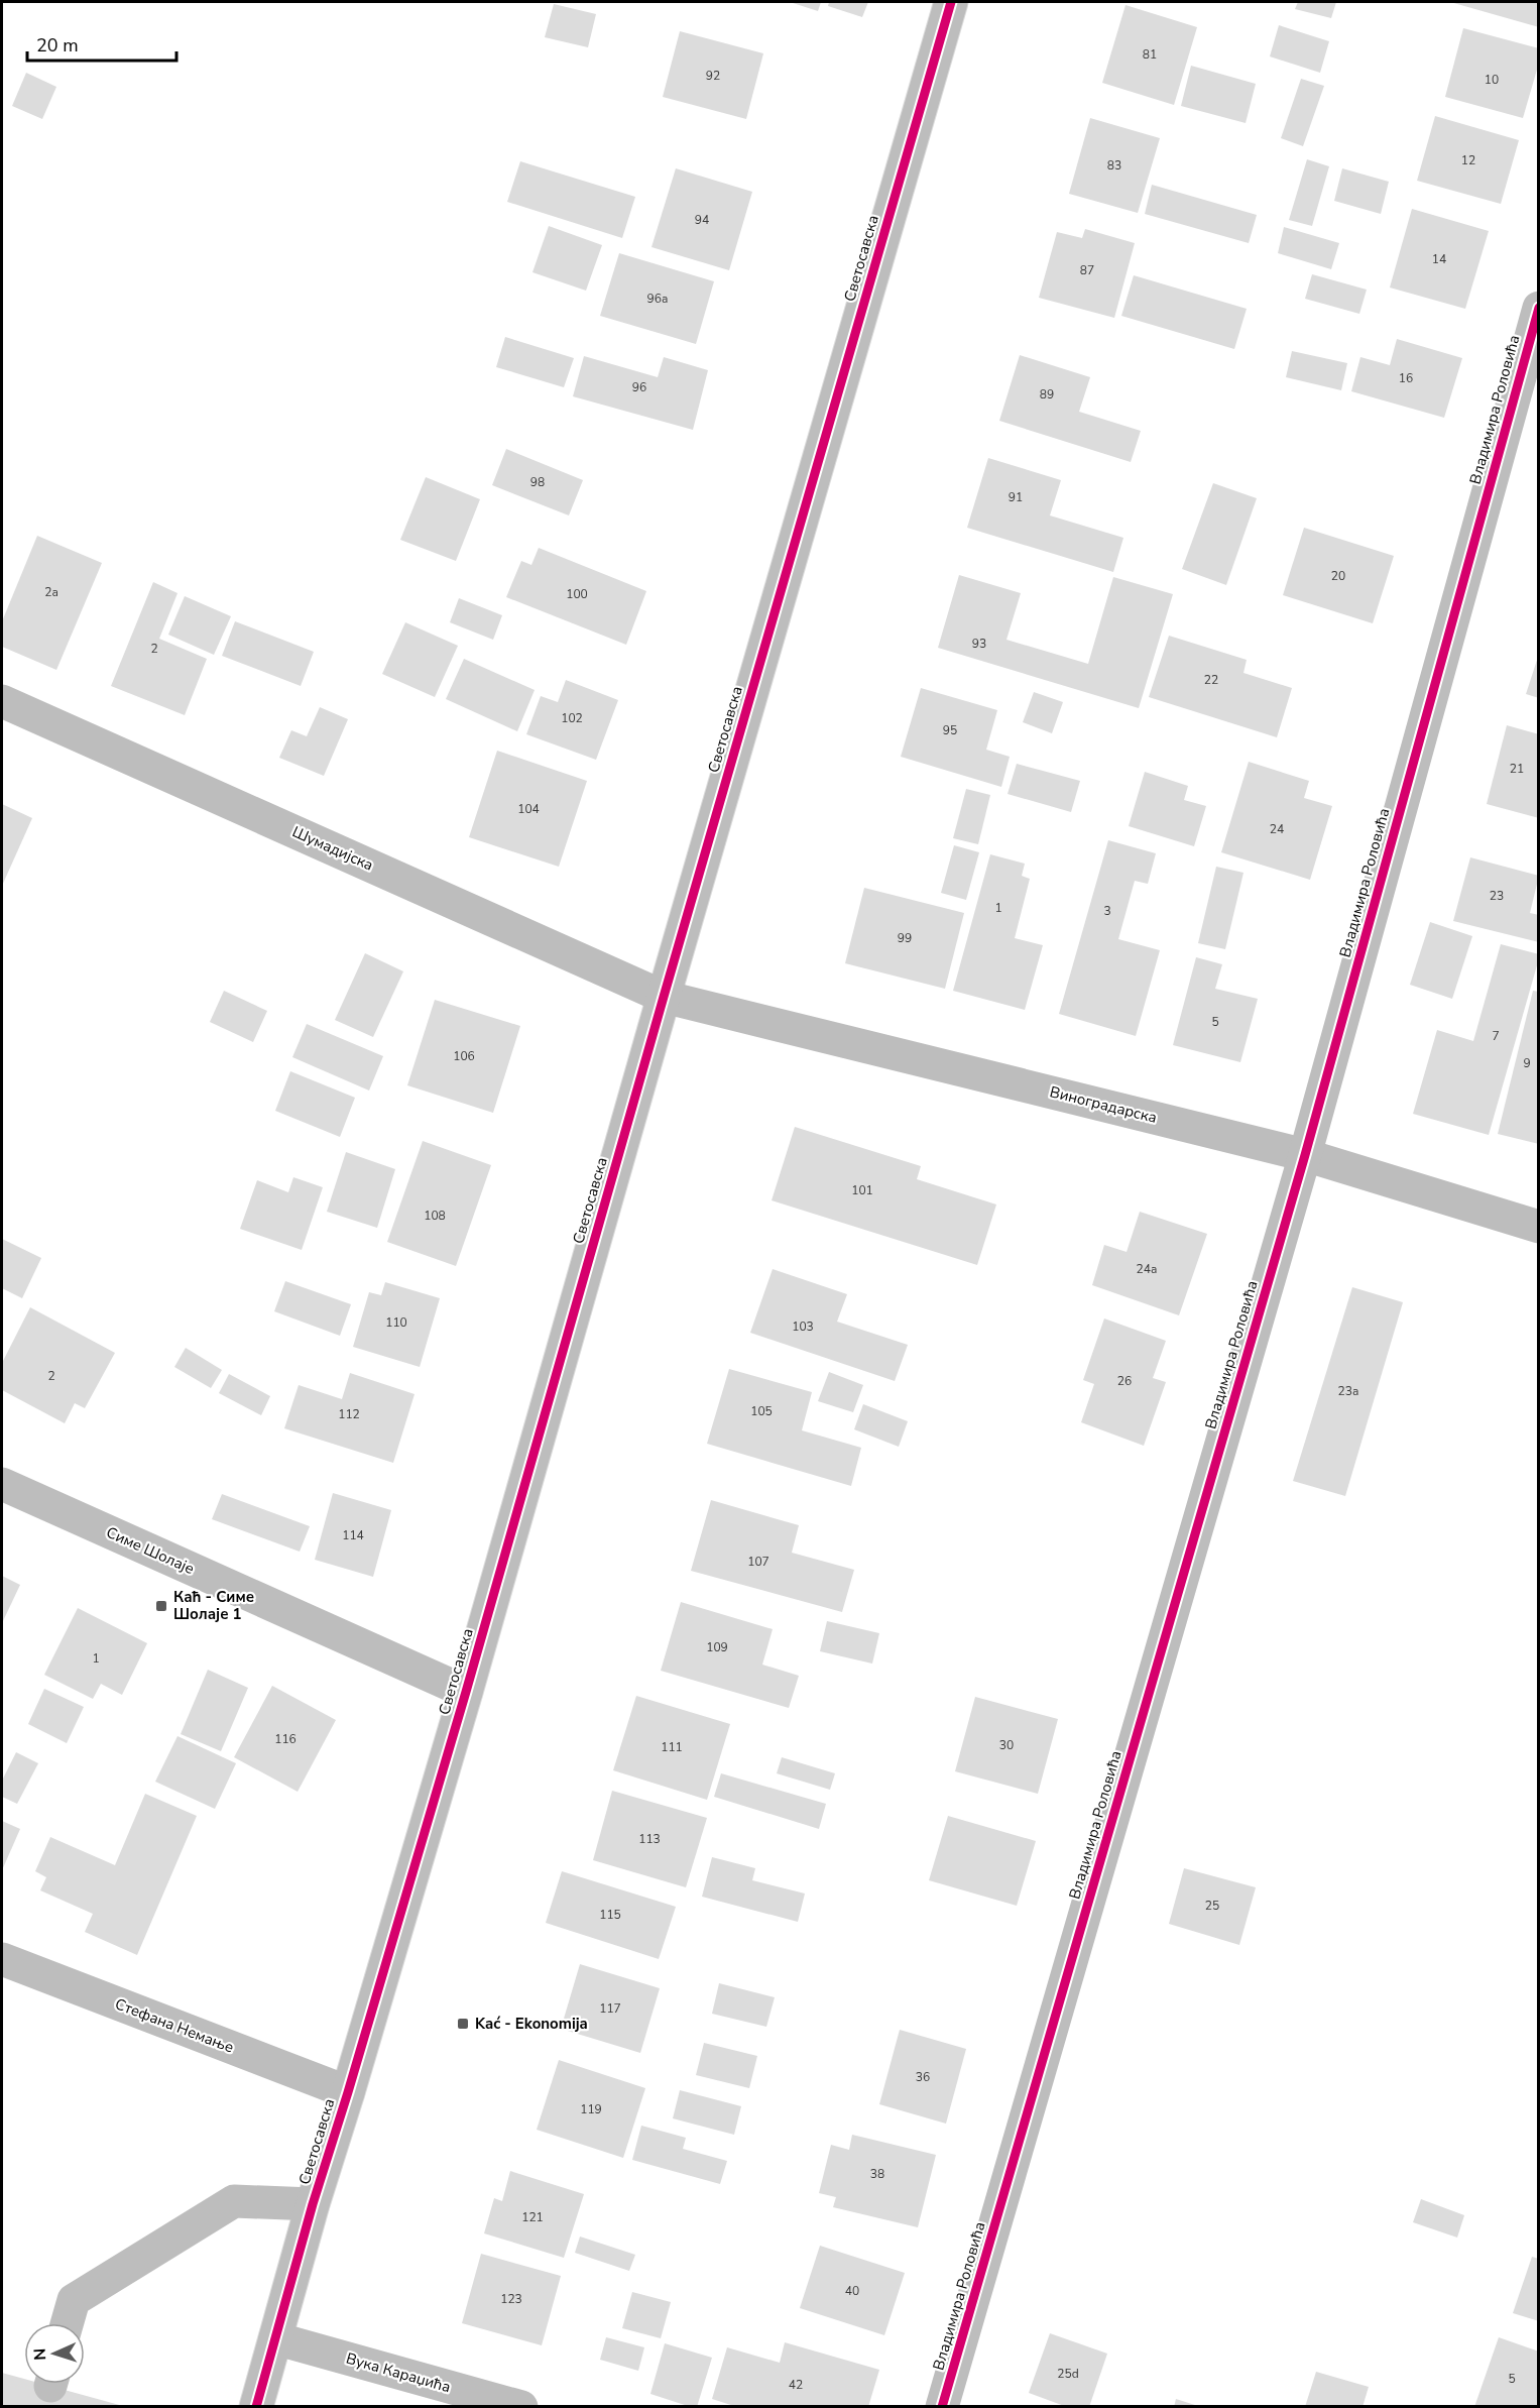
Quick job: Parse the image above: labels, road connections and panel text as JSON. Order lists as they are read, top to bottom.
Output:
{
  "streets": {
    "street": [
      "Светосавска",
      "Владимира Роловића",
      "Шумадијска",
      "Виноградарска",
      "Симе Шолаје",
      "Стефана Немање",
      "Вука Караџића"
    ]
  },
  "crossings": [
    ["Светосавска", "Шумадијска"],
    ["Светосавска", "Виноградарска"],
    ["Светосавска", "Симе Шолаје"],
    ["Светосавска", "Стефана Немање"],
    ["Светосавска", "Вука Караџића"],
    ["Владимира Роловића", "Виноградарска"],
    ["Шумадијска", "Виноградарска"]
  ],
  "places": {
    "transit": ["Каћ - Симе Шолаје 1", "Kać - Ekonomija"]
  },
  "house_numbers": [
    "81",
    "92",
    "10",
    "12",
    "83",
    "94",
    "14",
    "87",
    "96a",
    "16",
    "96",
    "89",
    "98",
    "91",
    "20",
    "2a",
    "100",
    "93",
    "2",
    "22",
    "102",
    "95",
    "21",
    "104",
    "24",
    "23",
    "1",
    "3",
    "99",
    "5",
    "7",
    "106",
    "9",
    "101",
    "108",
    "24a",
    "110",
    "103",
    "2",
    "26",
    "23a",
    "105",
    "112",
    "114",
    "107",
    "109",
    "1",
    "116",
    "30",
    "111",
    "113",
    "25",
    "115",
    "117",
    "36",
    "119",
    "38",
    "121",
    "40",
    "123",
    "25d",
    "5",
    "42"
  ],
  "scale_bar": "20 m",
  "north": "left"
}
